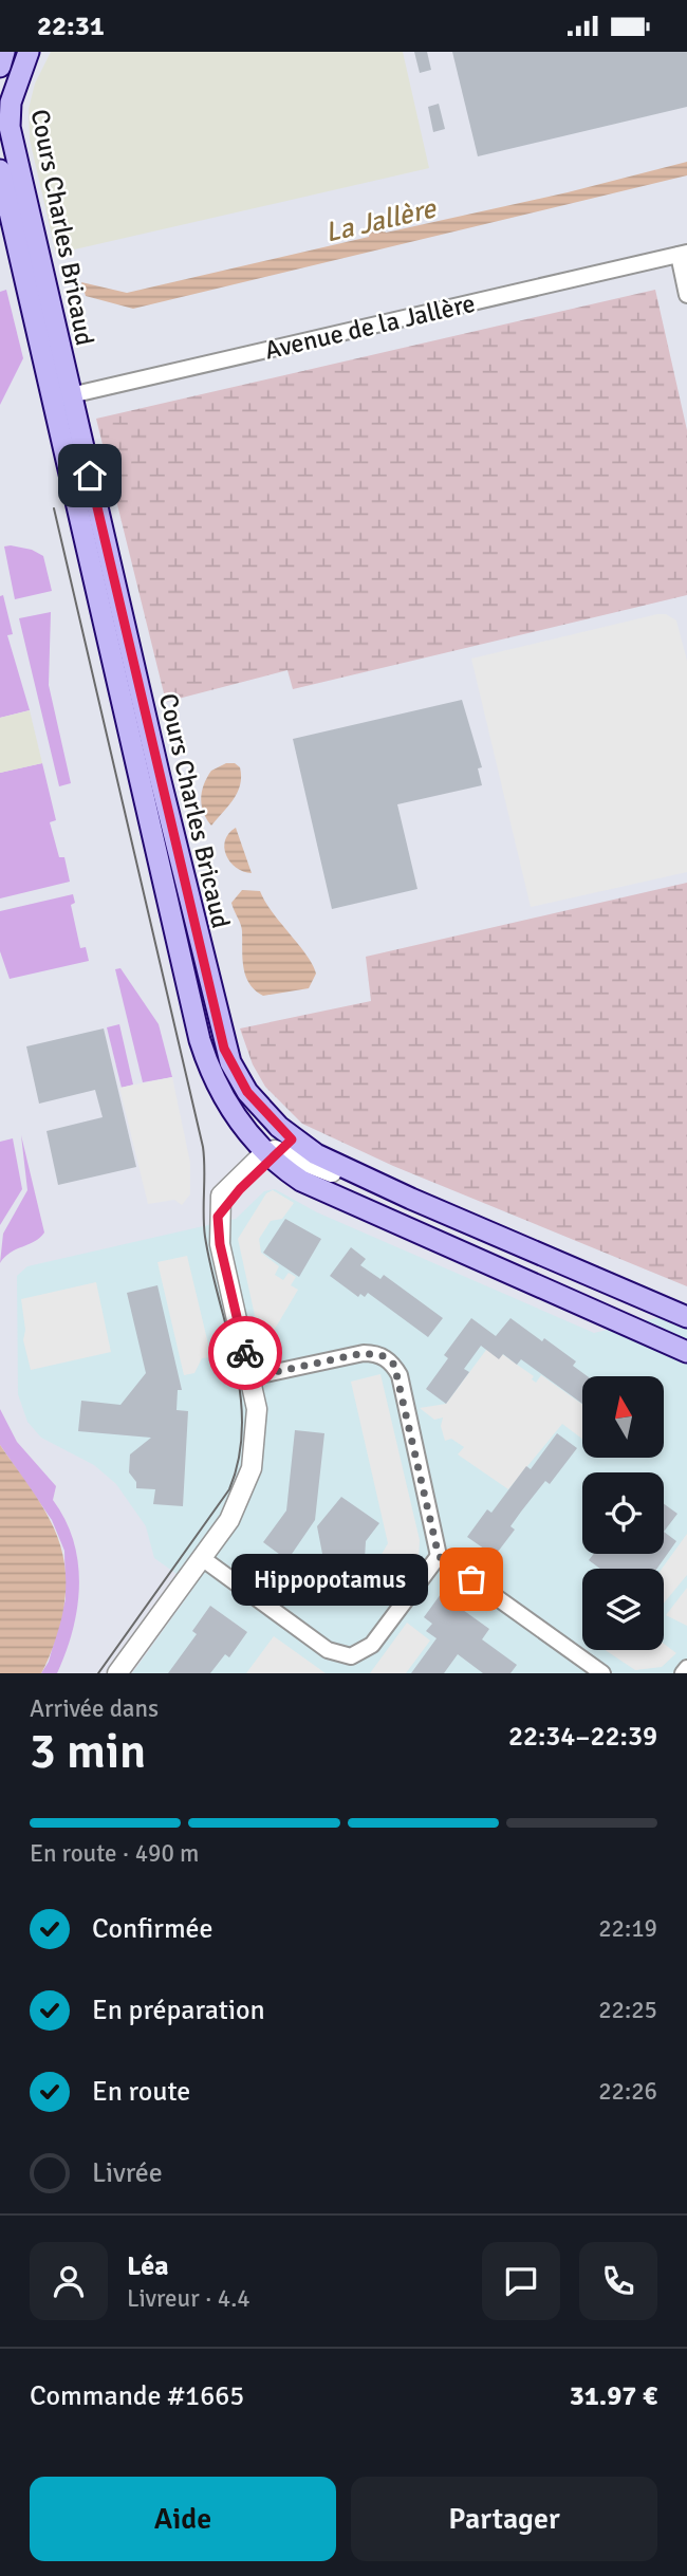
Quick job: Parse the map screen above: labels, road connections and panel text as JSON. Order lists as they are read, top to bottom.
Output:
{
  "streets": {
    "main road": ["Cours Charles Bricaud"],
    "street": ["Avenue de la Jallère"]
  },
  "crossings": [
    ["Cours Charles Bricaud", "Avenue de la Jallère"]
  ],
  "water": ["La Jallère"],
  "places": ["Hippopotamus"],
  "north": "top",
  "page": {
    "status": "22:31",
    "bubble": "Hippopotamus",
    "heading": ["3 min", "Arrivée dans", "22:34–22:39"],
    "panel": [
      "Léa",
      "Livreur · 4.4",
      "Commande #1665",
      "31.97 €"
    ],
    "bar": "En route · 490 m",
    "list": [
      ["Confirmée", "22:19"],
      ["En préparation", "22:25"],
      ["En route", "22:26"],
      "Livrée"
    ],
    "buttons": ["Aide", "Partager"]
  }
}
